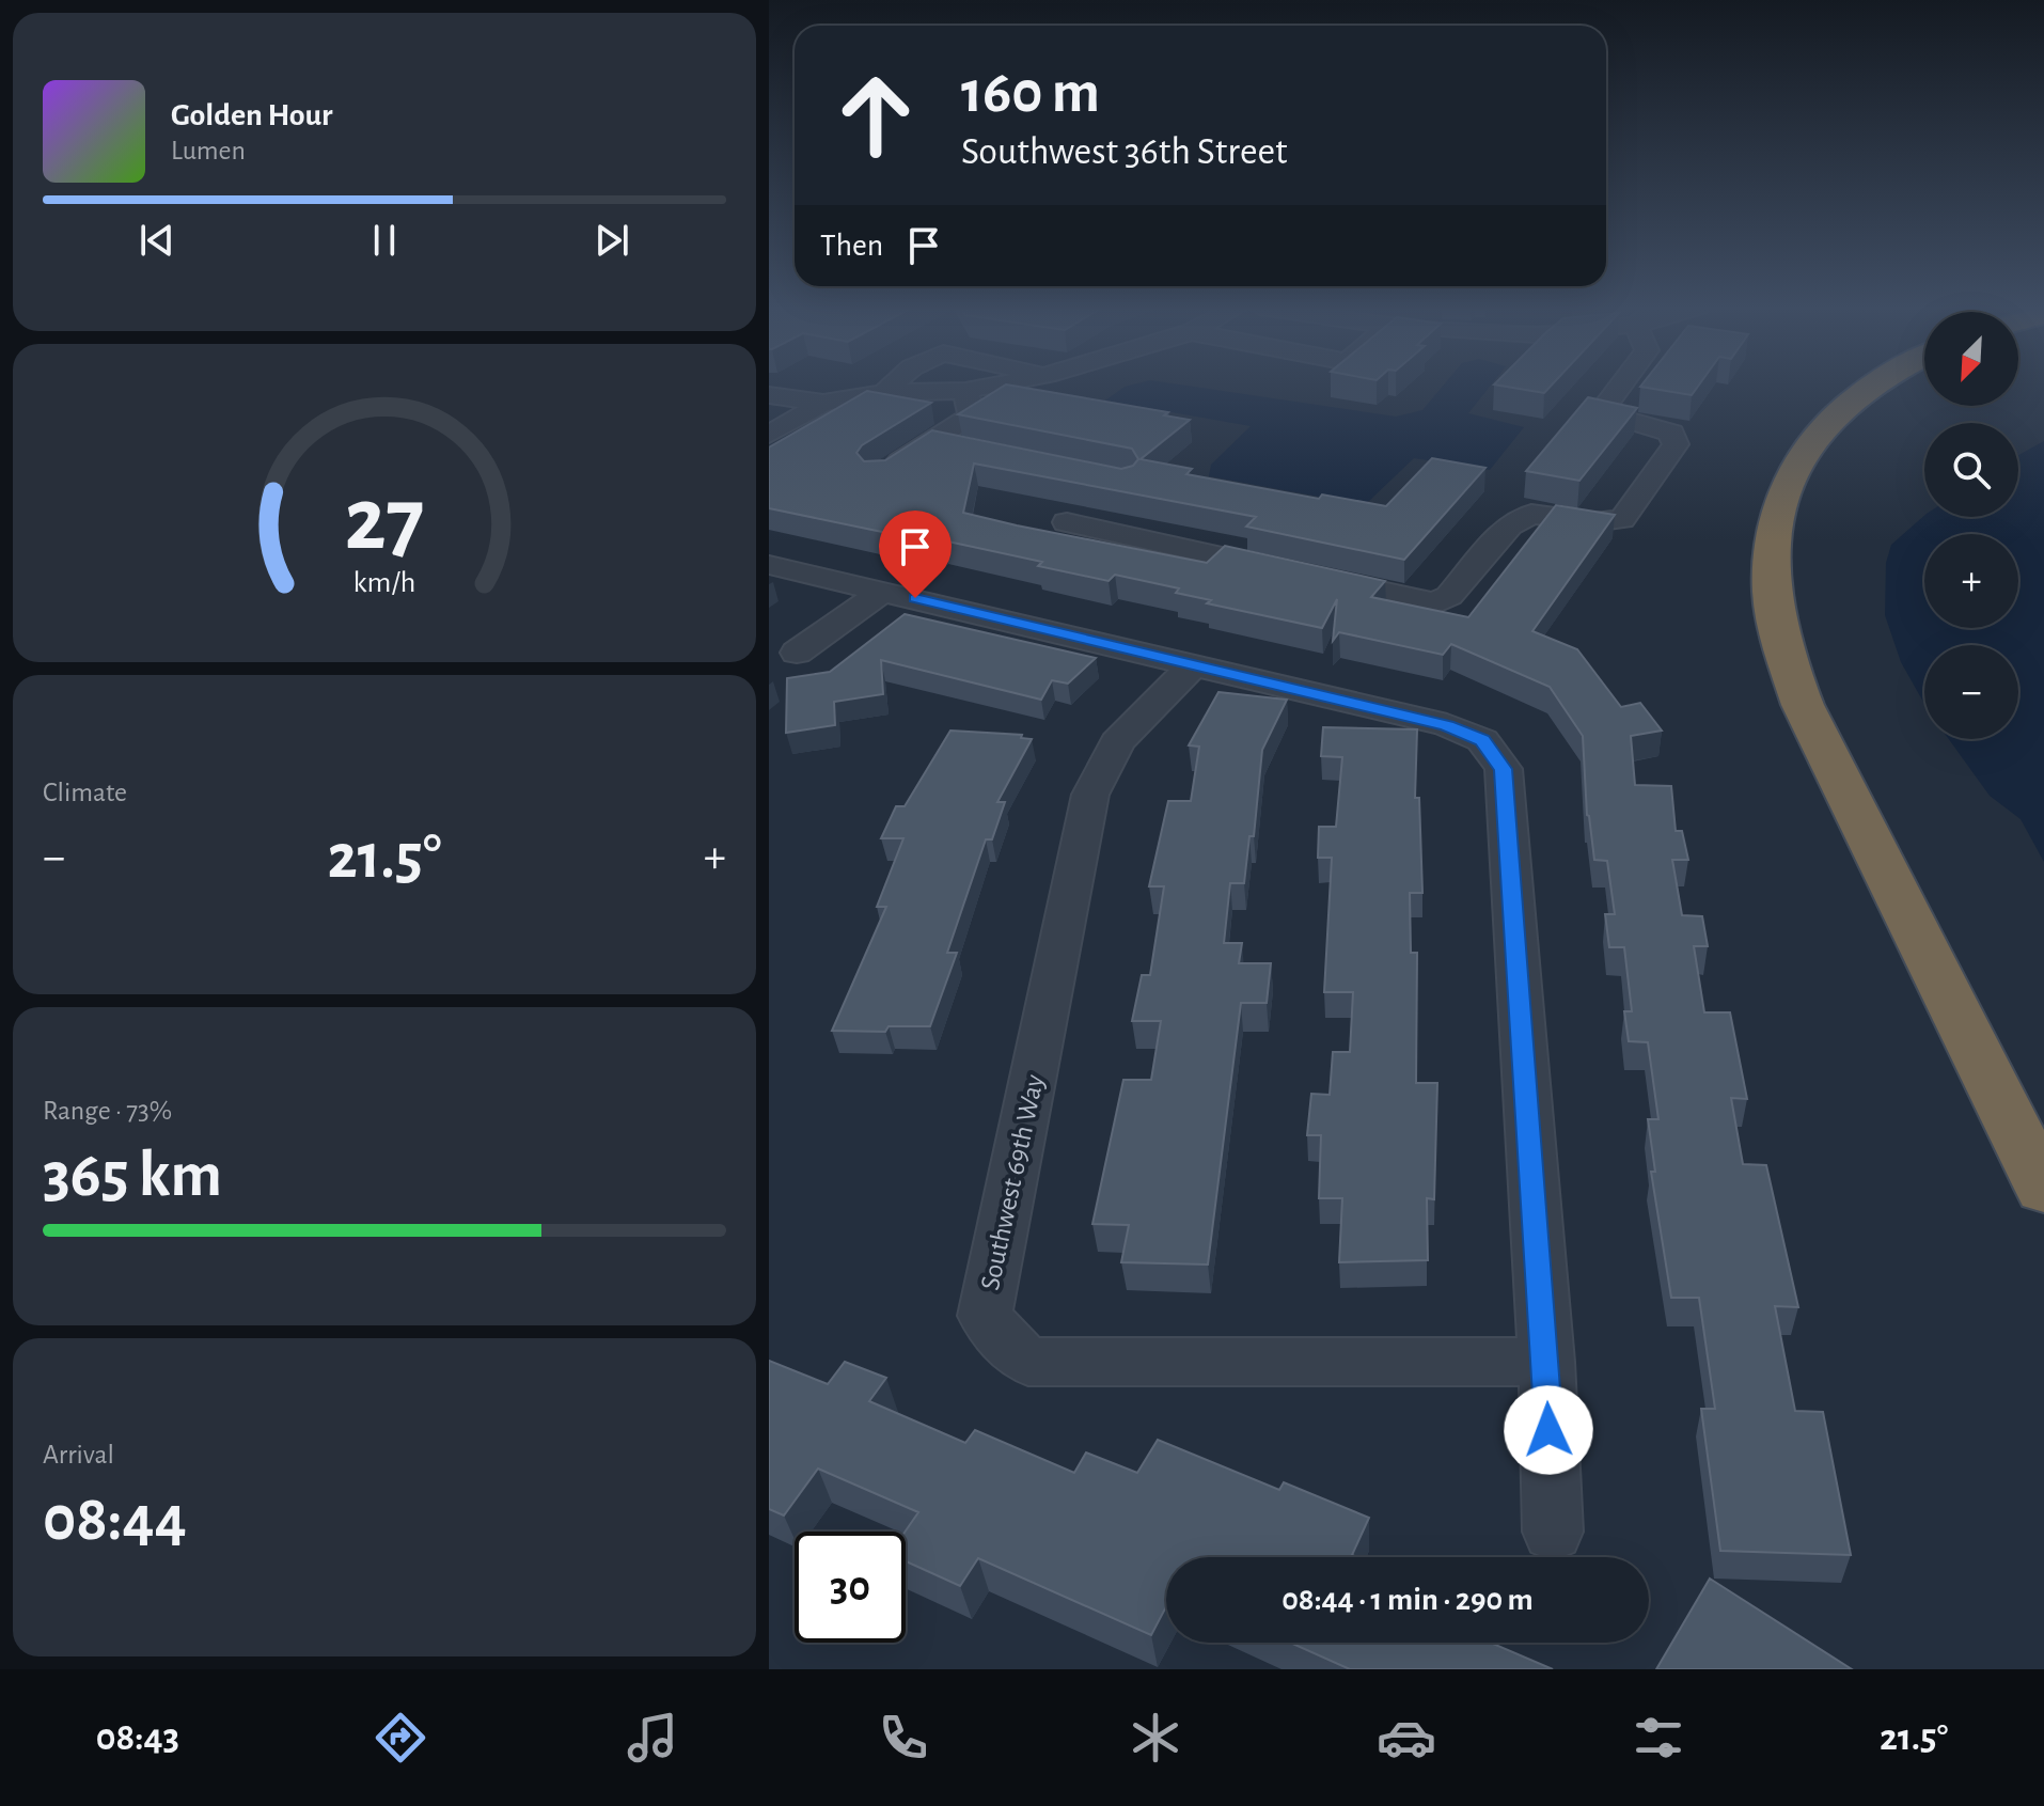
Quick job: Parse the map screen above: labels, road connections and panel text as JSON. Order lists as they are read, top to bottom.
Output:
{
  "streets": {
    "street": ["Southwest 69th Way"]
  },
  "north": "bottom left",
  "page": {
    "turn": ["160 m", "Southwest 36th Street"],
    "song": ["Golden Hour", "Lumen"],
    "then": "Then",
    "map_buttons": ["+", "−"],
    "tile": [
      "Climate",
      ["Range · 73%", "365 km"],
      ["Arrival", "08:44"]
    ],
    "heat": ["−", "21.5°", "+"],
    "limit": "30",
    "trip": "08:44 · 1 min · 290 m",
    "tabs": ["08:43", "21.5°"],
    "gauge": ["27", "km/h"]
  }
}
